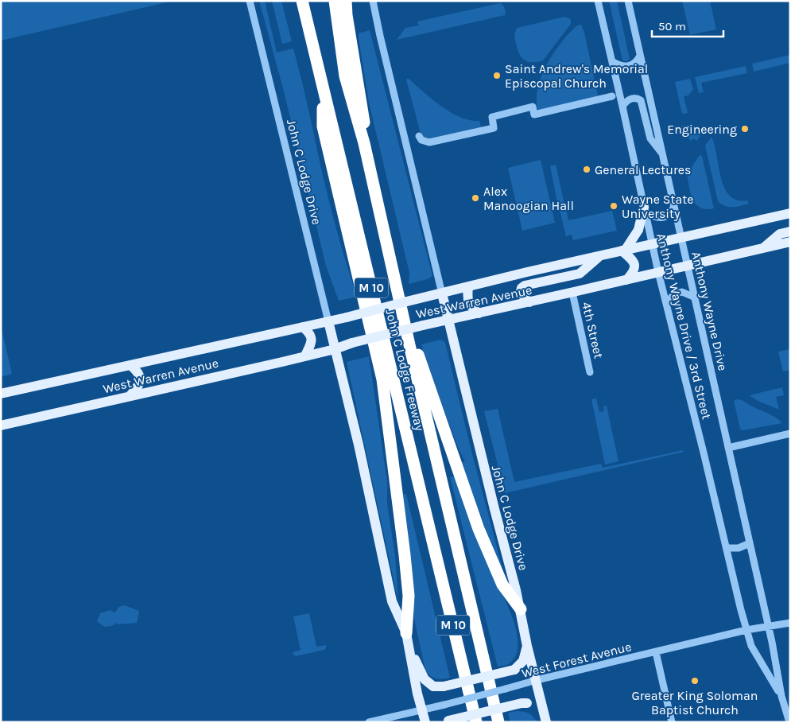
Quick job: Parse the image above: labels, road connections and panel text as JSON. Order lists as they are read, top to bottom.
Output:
{
  "streets": {
    "highway": ["M 10", "John C Lodge Freeway"],
    "main road": ["John C Lodge Drive", "West Warren Avenue"],
    "street": [
      "Anthony Wayne Drive",
      "Anthony Wayne Drive / 3rd Street",
      "4th Street",
      "West Forest Avenue"
    ]
  },
  "crossings": [
    ["John C Lodge Drive", "West Warren Avenue"],
    ["John C Lodge Drive", "West Forest Avenue"],
    ["West Warren Avenue", "Anthony Wayne Drive"],
    ["West Warren Avenue", "Anthony Wayne Drive / 3rd Street"],
    ["West Warren Avenue", "4th Street"],
    ["Anthony Wayne Drive", "Anthony Wayne Drive / 3rd Street"],
    ["Anthony Wayne Drive", "West Forest Avenue"],
    ["Anthony Wayne Drive / 3rd Street", "West Forest Avenue"]
  ],
  "places": [
    "Saint Andrew's Memorial Episcopal Church",
    "Engineering",
    "General Lectures",
    "Alex Manoogian Hall",
    "Wayne State University",
    "Greater King Soloman Baptist Church"
  ],
  "scale_bar": "50 m"
}
